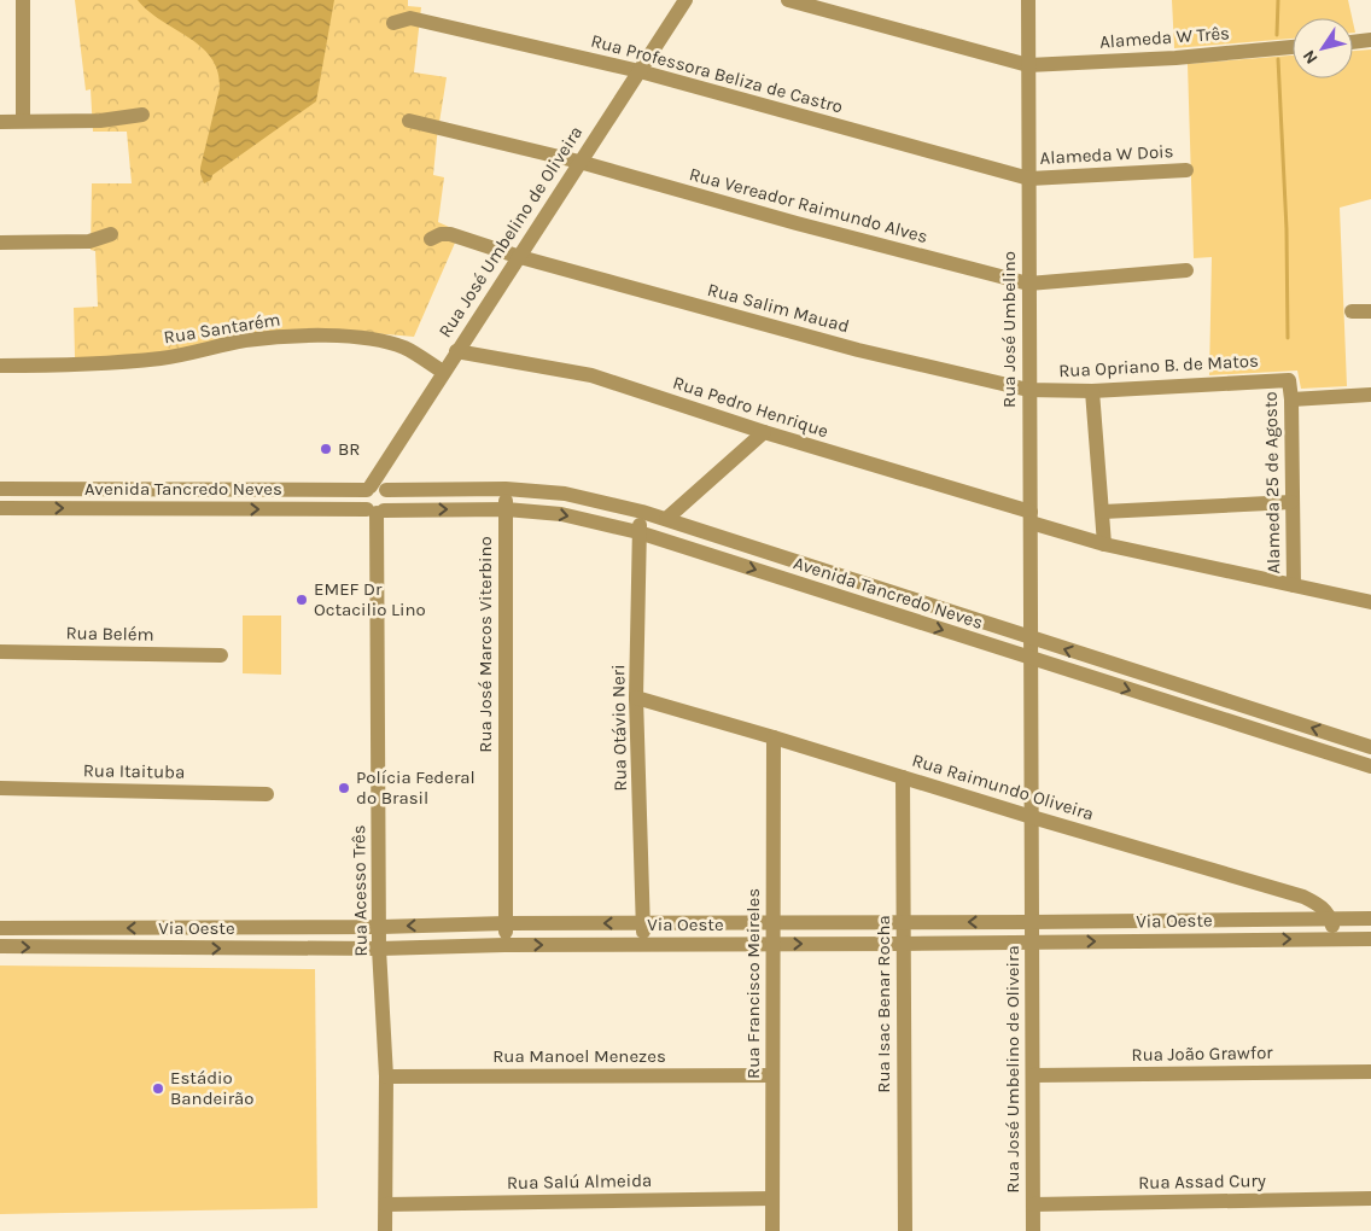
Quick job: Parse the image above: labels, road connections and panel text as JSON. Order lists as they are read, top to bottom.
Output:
{
  "streets": {
    "street": [
      "Alameda W Três",
      "Rua Professora Beliza de Castro",
      "Alameda W Dois",
      "Rua Vereador Raimundo Alves",
      "Rua José Umbelino de Oliveira",
      "Rua Salim Mauad",
      "Rua Santarém",
      "Rua José Umbelino",
      "Rua Opriano B. de Matos",
      "Rua Pedro Henrique",
      "Alameda 25 de Agosto",
      "Avenida Tancredo Neves",
      "Rua Belém",
      "Rua José Marcos Viterbino",
      "Rua Otávio Neri",
      "Rua Itaituba",
      "Rua Raimundo Oliveira",
      "Rua Acesso Três",
      "Via Oeste",
      "Rua Francisco Meireles",
      "Rua Isac Benar Rocha",
      "Rua João Grawfor",
      "Rua Manoel Menezes",
      "Rua Salú Almeida",
      "Rua Assad Cury"
    ]
  },
  "crossings": [
    ["Alameda W Três", "Rua José Umbelino"],
    ["Rua Professora Beliza de Castro", "Alameda W Dois"],
    ["Rua Professora Beliza de Castro", "Rua José Umbelino de Oliveira"],
    ["Rua Professora Beliza de Castro", "Rua José Umbelino"],
    ["Alameda W Dois", "Rua José Umbelino"],
    ["Rua Vereador Raimundo Alves", "Rua José Umbelino de Oliveira"],
    ["Rua Vereador Raimundo Alves", "Rua José Umbelino"],
    ["Rua José Umbelino de Oliveira", "Rua Salim Mauad"],
    ["Rua José Umbelino de Oliveira", "Rua Santarém"],
    ["Rua José Umbelino de Oliveira", "Rua José Umbelino"],
    ["Rua José Umbelino de Oliveira", "Rua Pedro Henrique"],
    ["Rua José Umbelino de Oliveira", "Avenida Tancredo Neves"],
    ["Rua José Umbelino de Oliveira", "Rua Raimundo Oliveira"],
    ["Rua José Umbelino de Oliveira", "Via Oeste"],
    ["Rua José Umbelino de Oliveira", "Rua João Grawfor"],
    ["Rua José Umbelino de Oliveira", "Rua Assad Cury"],
    ["Rua Salim Mauad", "Rua José Umbelino"],
    ["Rua Salim Mauad", "Rua Opriano B. de Matos"],
    ["Rua José Umbelino", "Rua Opriano B. de Matos"],
    ["Rua José Umbelino", "Rua Pedro Henrique"],
    ["Rua José Umbelino", "Avenida Tancredo Neves"],
    ["Rua José Umbelino", "Rua Raimundo Oliveira"],
    ["Rua Opriano B. de Matos", "Alameda 25 de Agosto"],
    ["Rua Pedro Henrique", "Alameda 25 de Agosto"],
    ["Avenida Tancredo Neves", "Rua José Marcos Viterbino"],
    ["Avenida Tancredo Neves", "Rua Otávio Neri"],
    ["Avenida Tancredo Neves", "Rua Acesso Três"],
    ["Rua José Marcos Viterbino", "Via Oeste"],
    ["Rua Otávio Neri", "Rua Raimundo Oliveira"],
    ["Rua Otávio Neri", "Via Oeste"],
    ["Rua Raimundo Oliveira", "Via Oeste"],
    ["Rua Raimundo Oliveira", "Rua Francisco Meireles"],
    ["Rua Raimundo Oliveira", "Rua Isac Benar Rocha"],
    ["Rua Acesso Três", "Via Oeste"],
    ["Rua Acesso Três", "Rua Manoel Menezes"],
    ["Rua Acesso Três", "Rua Salú Almeida"],
    ["Via Oeste", "Rua Francisco Meireles"],
    ["Via Oeste", "Rua Isac Benar Rocha"],
    ["Rua Francisco Meireles", "Rua Manoel Menezes"],
    ["Rua Francisco Meireles", "Rua Salú Almeida"]
  ],
  "places": [
    "BR",
    "EMEF Dr Octacilio Lino",
    "Polícia Federal do Brasil",
    "Estádio Bandeirão"
  ],
  "north": "bottom left"
}
